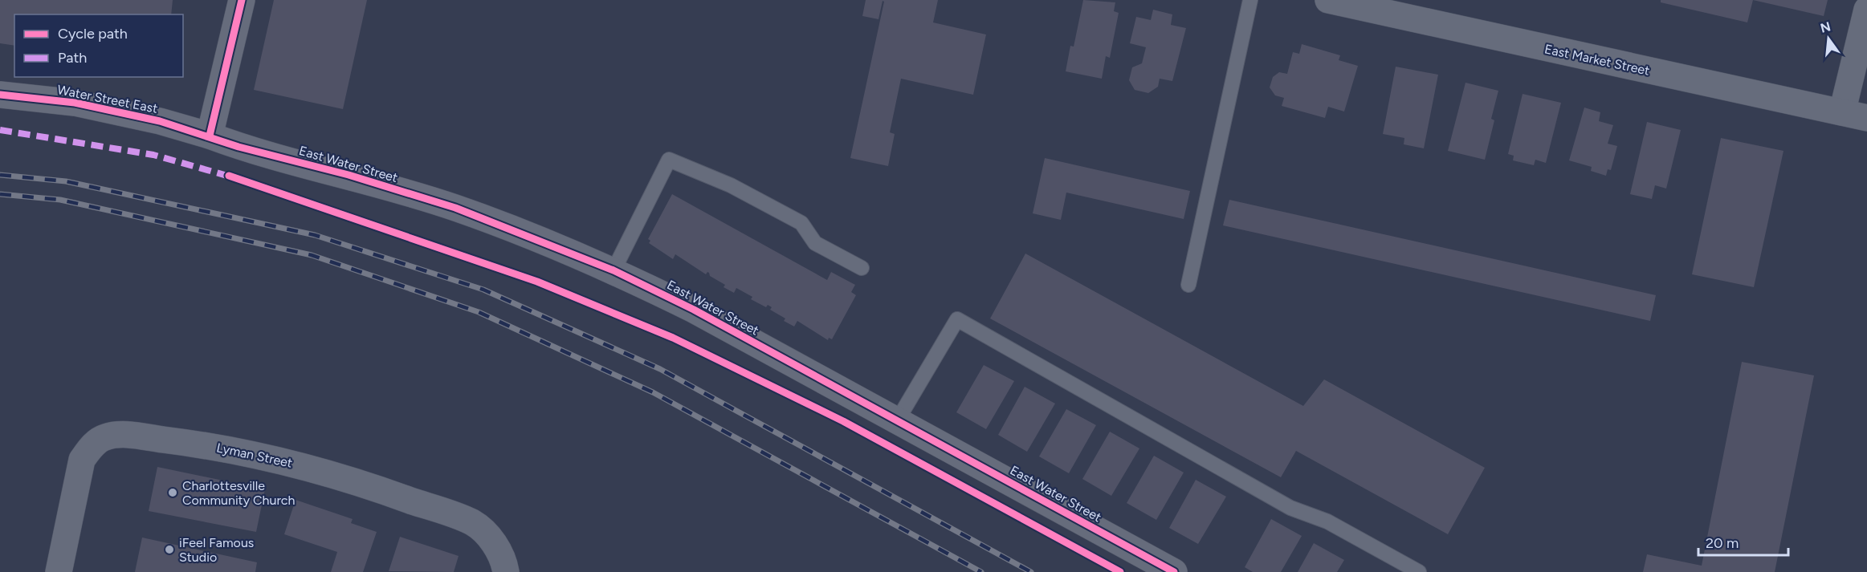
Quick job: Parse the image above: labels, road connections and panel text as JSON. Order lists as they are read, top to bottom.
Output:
{
  "streets": {
    "street": [
      "East Market Street",
      "Water Street East",
      "East Water Street",
      "Lyman Street"
    ]
  },
  "crossings": [
    ["Water Street East", "East Water Street"]
  ],
  "places": ["Charlottesville Community Church", "iFeel Famous Studio"],
  "legend": ["Cycle path", "Path"],
  "scale_bar": "20 m",
  "north": "top"
}
